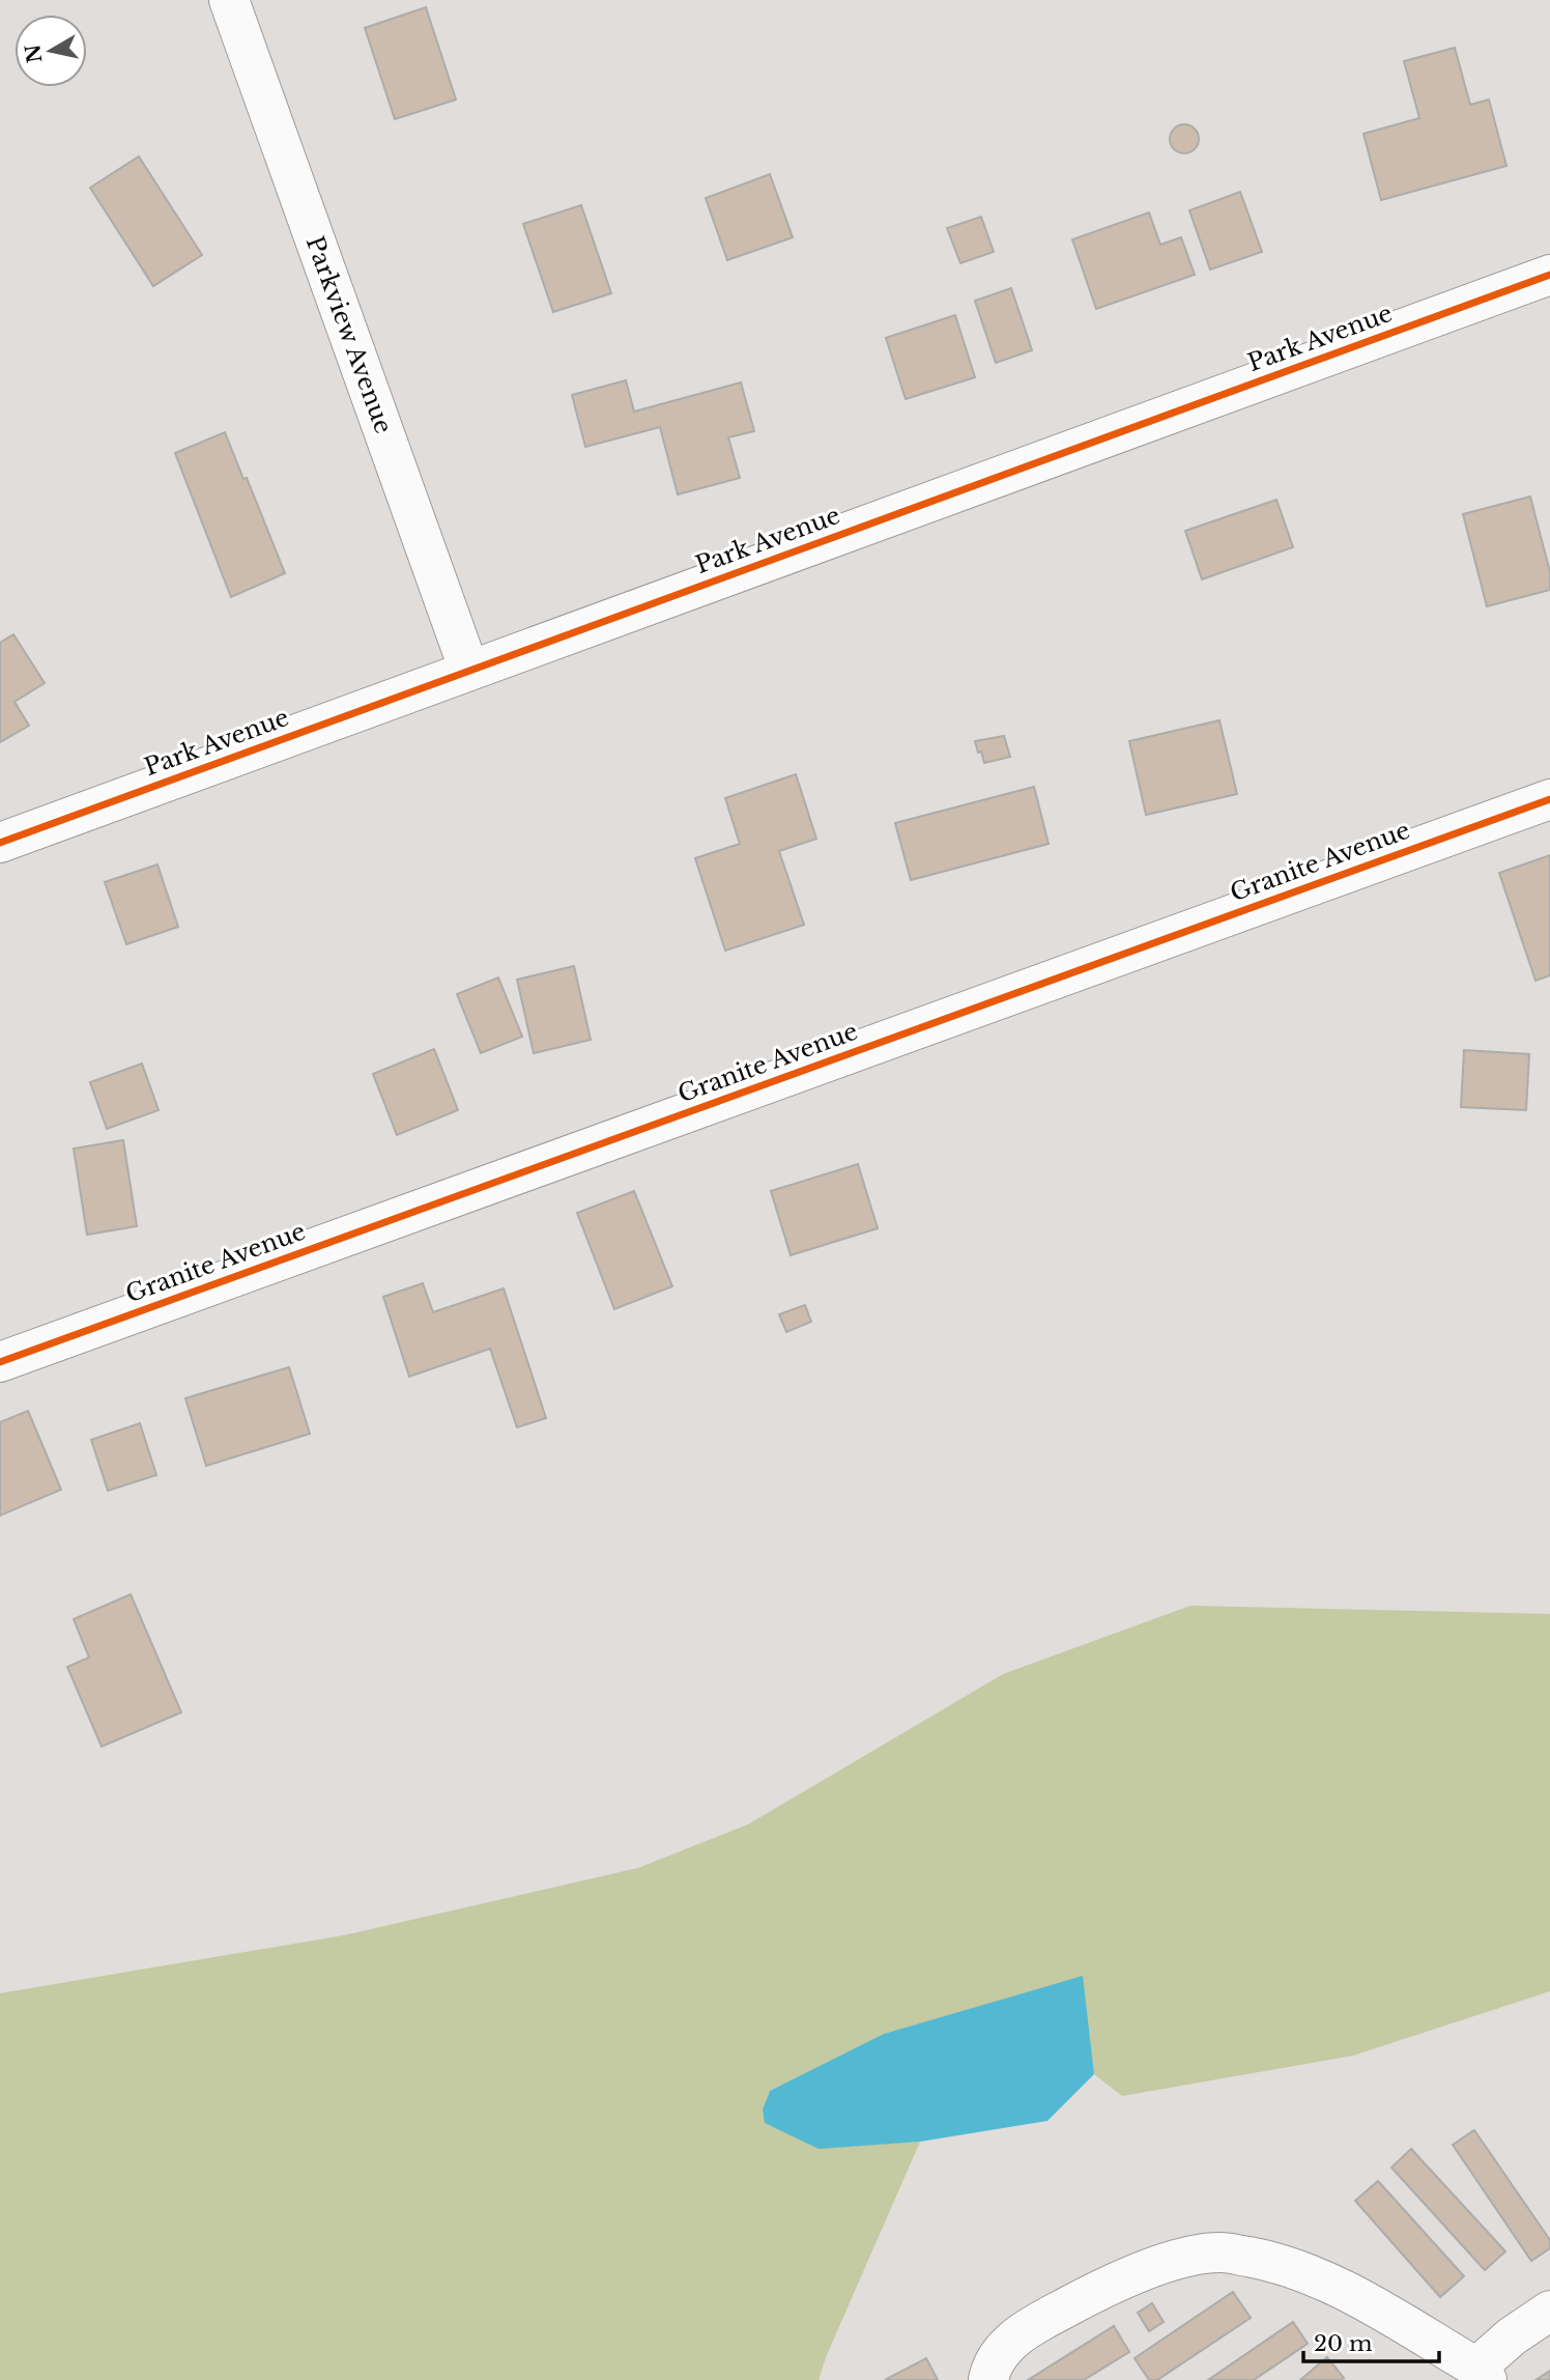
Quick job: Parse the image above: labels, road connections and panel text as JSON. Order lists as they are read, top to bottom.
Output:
{
  "streets": {
    "street": ["Parkview Avenue", "Park Avenue", "Granite Avenue"]
  },
  "crossings": [
    ["Parkview Avenue", "Park Avenue"]
  ],
  "scale_bar": "20 m",
  "north": "left"
}
